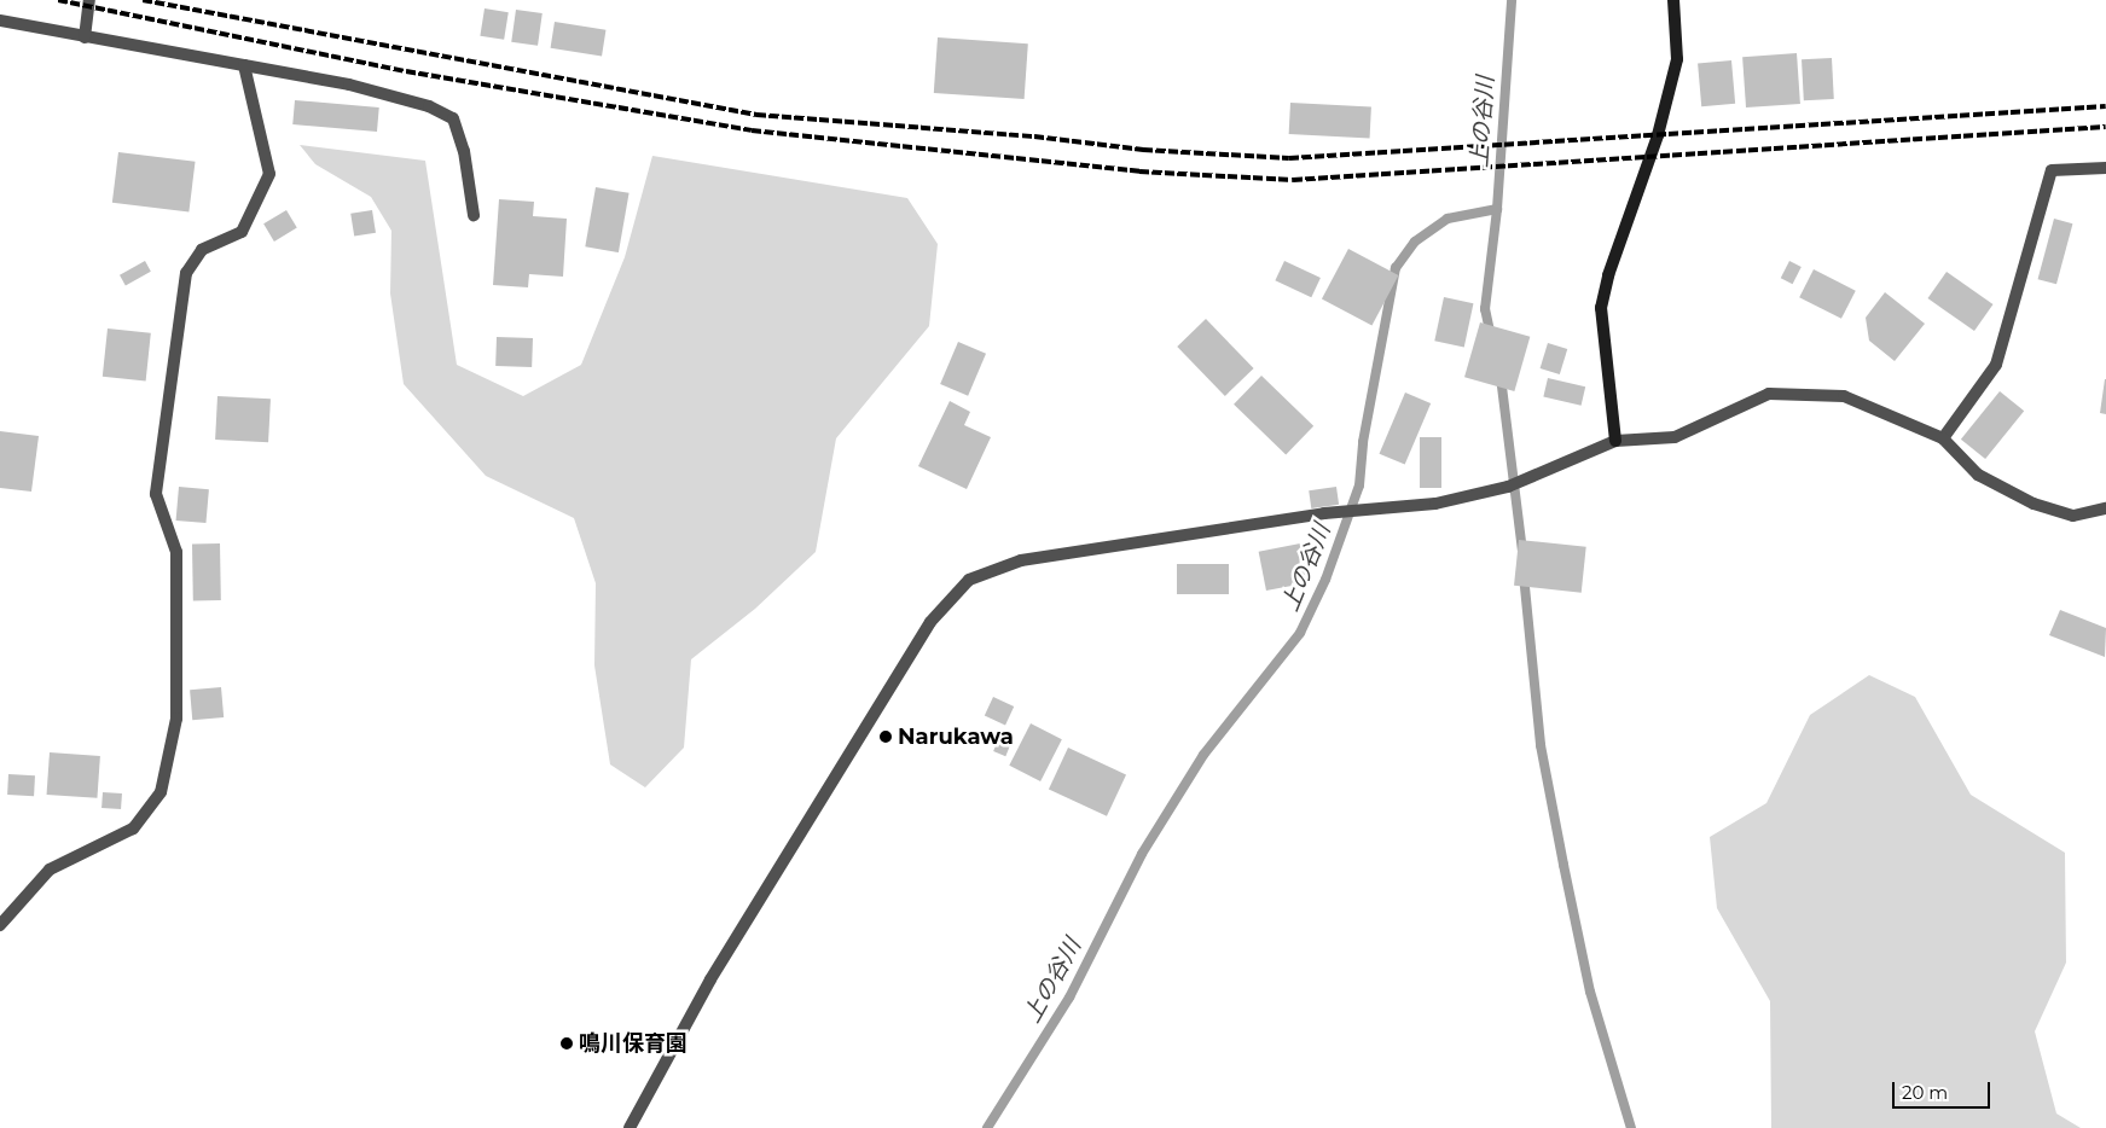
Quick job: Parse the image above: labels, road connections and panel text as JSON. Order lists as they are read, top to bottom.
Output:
{
  "water": ["上の谷川"],
  "places": ["Narukawa", "鳴川保育園"],
  "scale_bar": "20 m"
}
